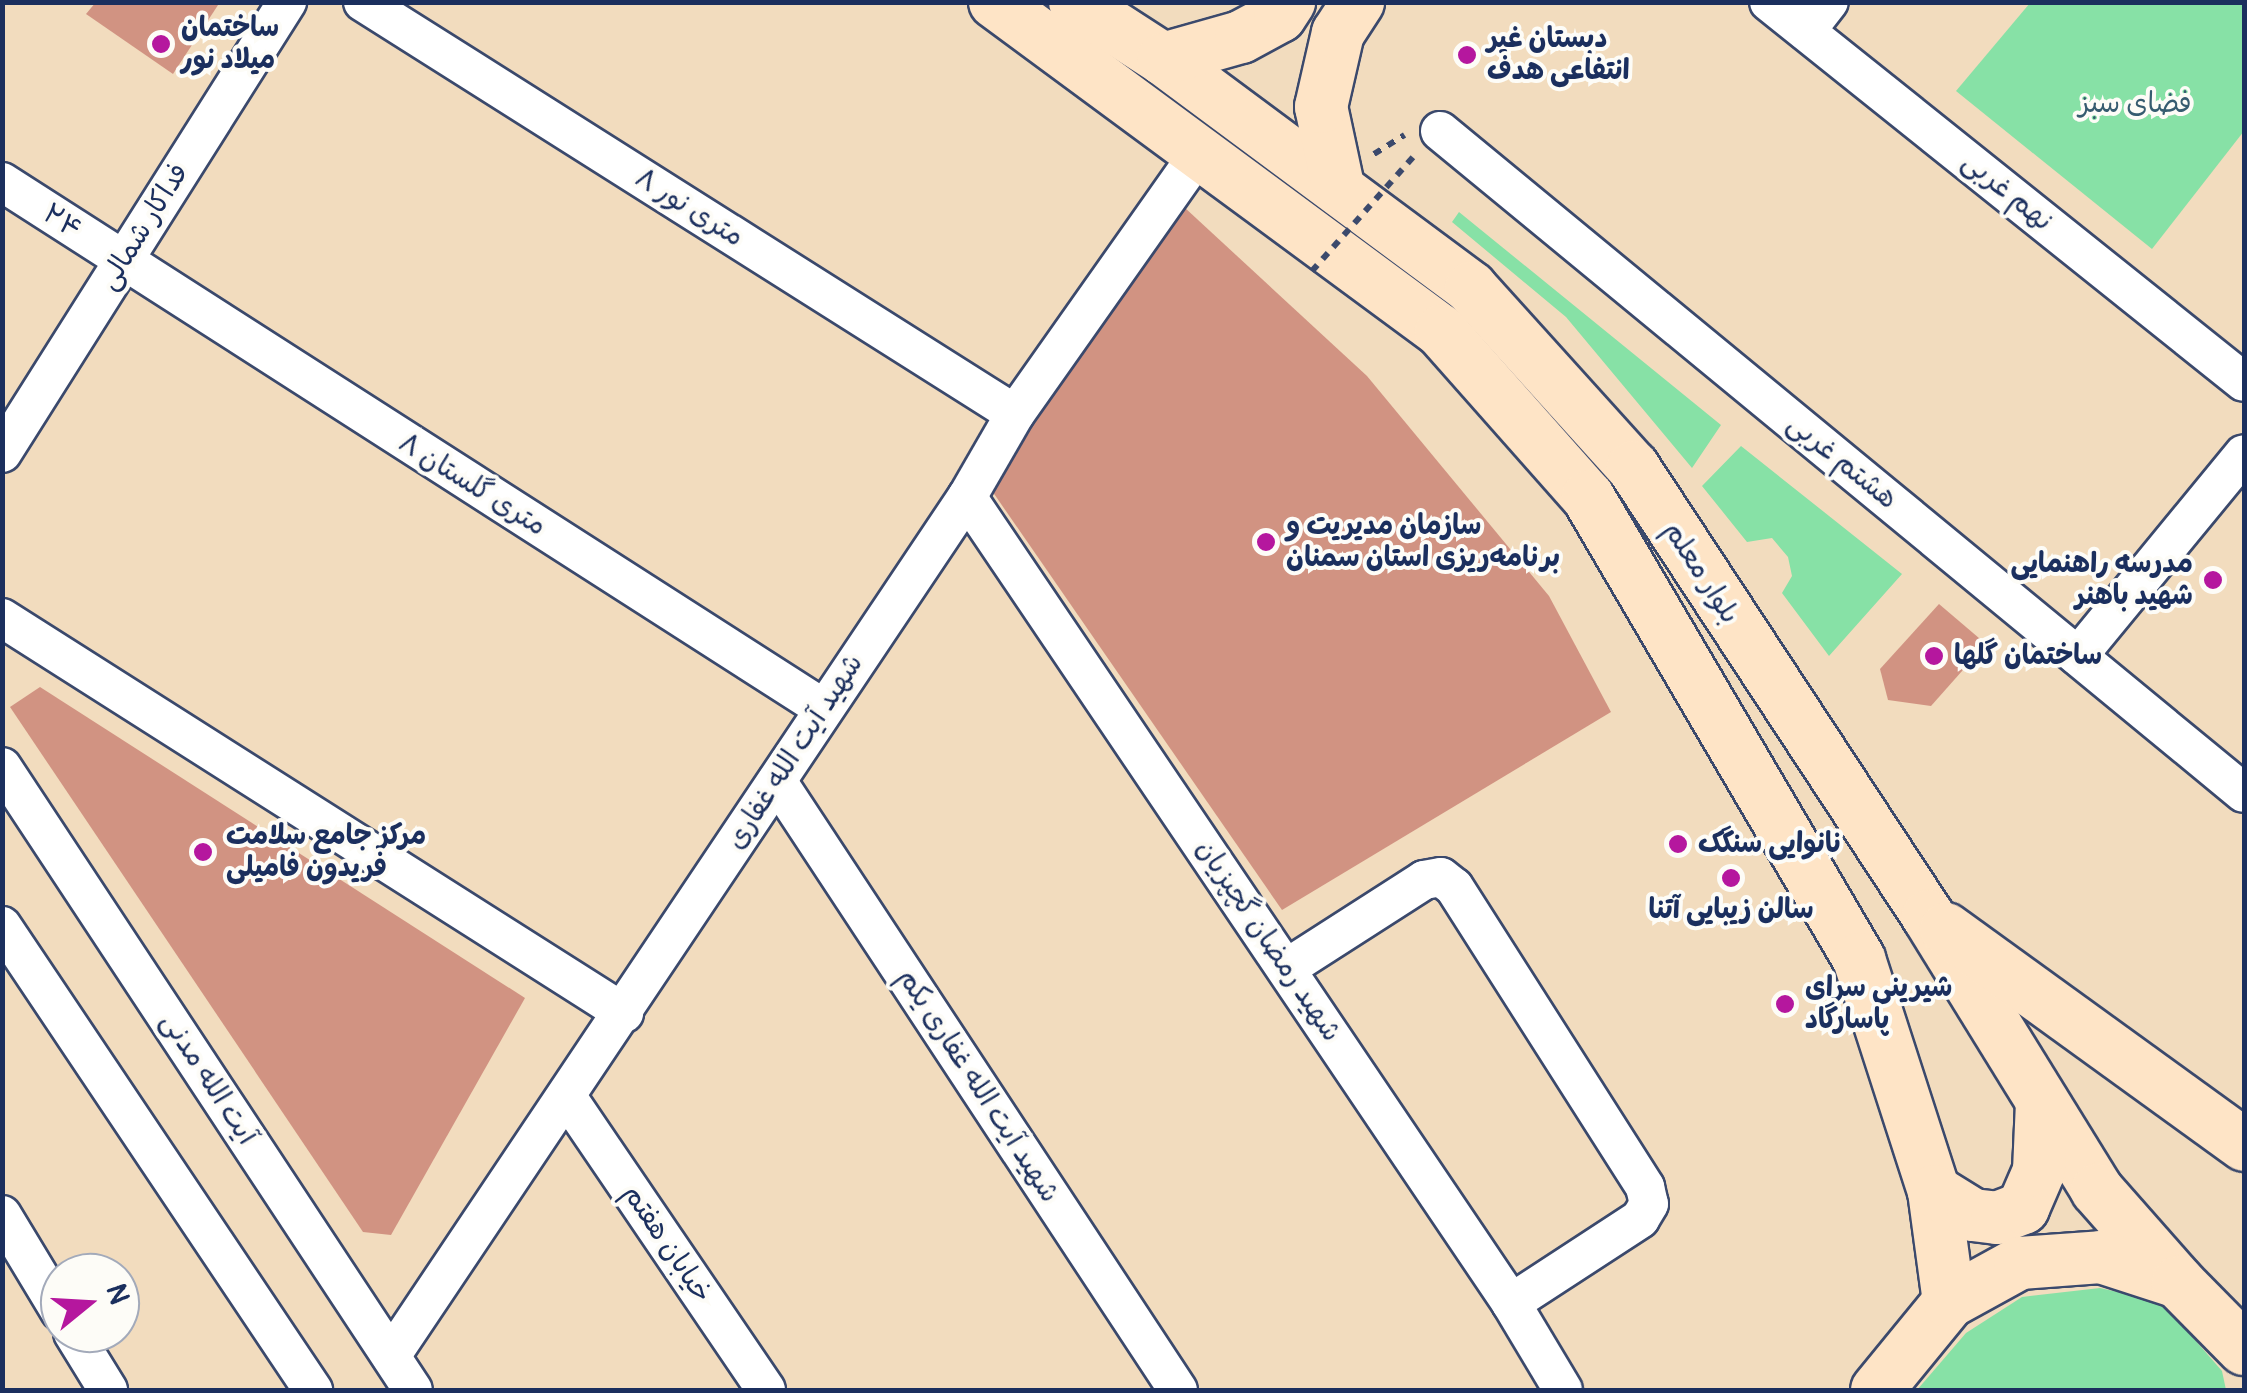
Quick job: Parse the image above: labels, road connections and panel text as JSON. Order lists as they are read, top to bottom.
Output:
{
  "streets": {
    "main road": ["بلوار معلم"],
    "street": [
      "نهم غربی",
      "۸ متری نور",
      "۲۴",
      "فداکار شمالی",
      "هشتم غربی",
      "۸ متری گلستان",
      "شهید آیت الله غفاری",
      "شهید رمضان گچپزیان",
      "آیت الله مدنی",
      "شهید آیت الله غفاری یکم",
      "خیابان هفتم"
    ]
  },
  "crossings": [
    ["۸ متری نور", "شهید آیت الله غفاری"],
    ["۲۴", "فداکار شمالی"],
    ["۲۴", "۸ متری گلستان"],
    ["فداکار شمالی", "۸ متری گلستان"],
    ["۸ متری گلستان", "شهید آیت الله غفاری"],
    ["بلوار معلم", "شهید آیت الله غفاری"],
    ["شهید آیت الله غفاری", "شهید رمضان گچپزیان"],
    ["شهید آیت الله غفاری", "آیت الله مدنی"],
    ["شهید آیت الله غفاری", "شهید آیت الله غفاری یکم"],
    ["شهید آیت الله غفاری", "خیابان هفتم"]
  ],
  "parks": ["فضای سبز"],
  "places": [
    "ساختمان میلاد نور",
    "دبستان غیر انتفاعی هدف",
    "سازمان مدیریت و برنامه‌ریزی استان سمنان",
    "مدرسه راهنمایی شهید باهنر",
    "ساختمان گلها",
    "نانوایی سنگک",
    "مرکز جامع سلامت فریدون فامیلی",
    "سالن زیبایی آتنا",
    "شیرینی سرای پاسارگاد"
  ],
  "north": "right"
}
